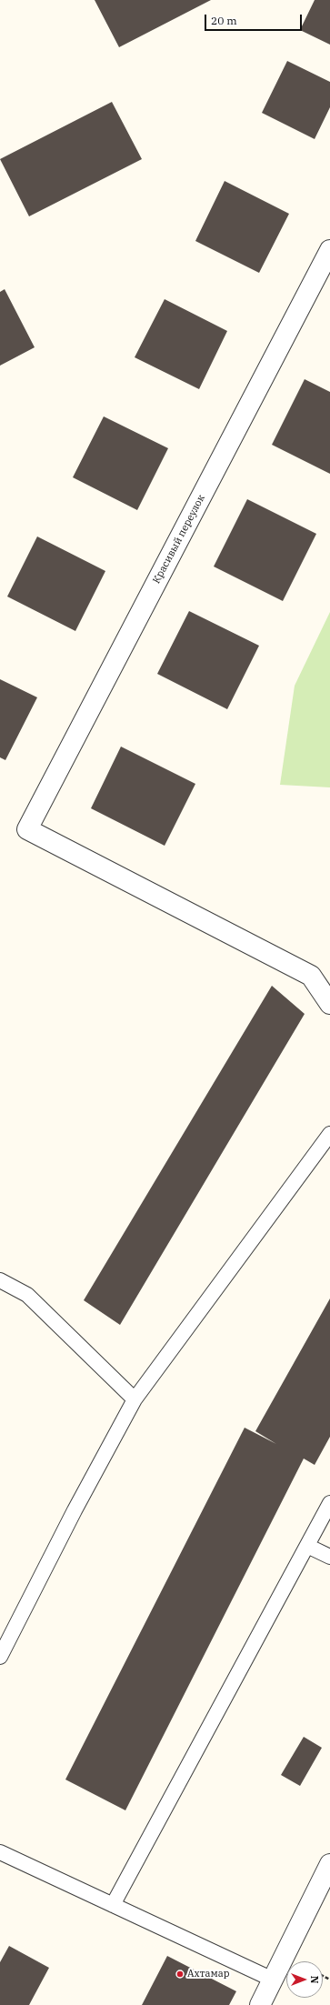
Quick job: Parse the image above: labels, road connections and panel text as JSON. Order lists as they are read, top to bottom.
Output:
{
  "streets": {
    "street": ["Красивый переулок"]
  },
  "places": ["Ахтамар"],
  "scale_bar": "20 m",
  "north": "right"
}
